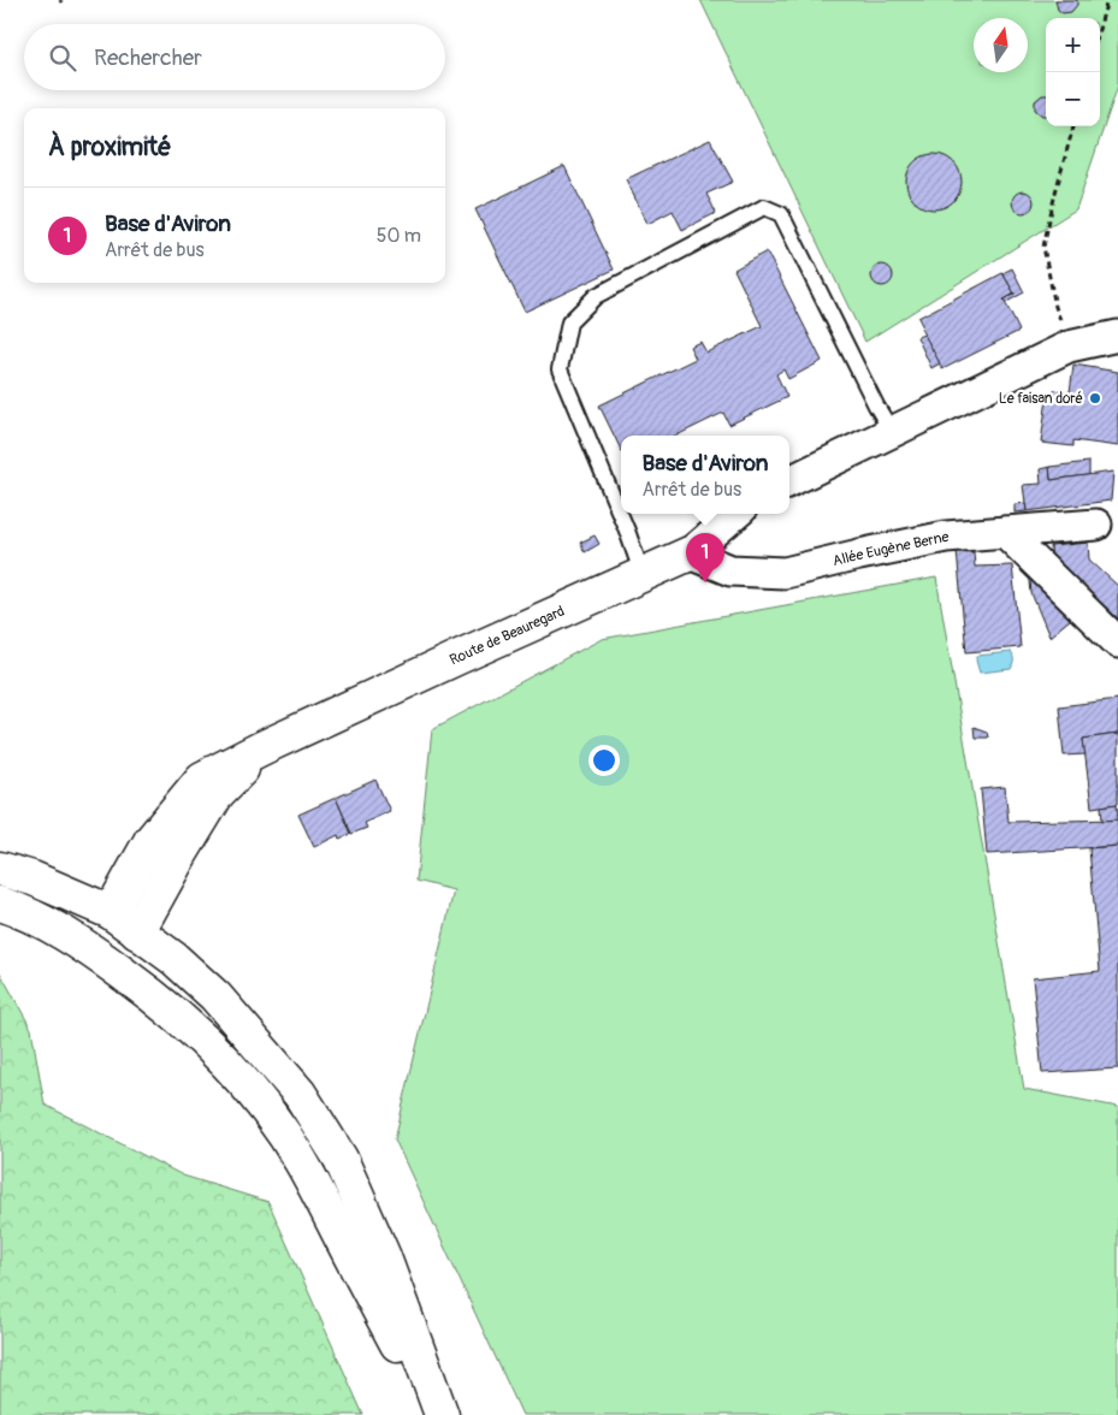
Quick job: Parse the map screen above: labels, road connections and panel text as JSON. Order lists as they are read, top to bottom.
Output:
{
  "streets": {
    "main road": ["Route de Beauregard"],
    "street": ["Allée Eugène Berne"]
  },
  "crossings": [
    ["Allée Eugène Berne", "Route de Beauregard"]
  ],
  "places": ["Le faisan doré"],
  "north": "top",
  "page": {
    "map_buttons": ["+", "−"],
    "search": "Rechercher",
    "heading": "À proximité",
    "list": [
      {
        "mark": "1",
        "name": "Base d'Aviron",
        "note": "Arrêt de bus",
        "value": "50 m"
      }
    ],
    "popup": ["Base d'Aviron", "Arrêt de bus"],
    "pins": "1"
  }
}
